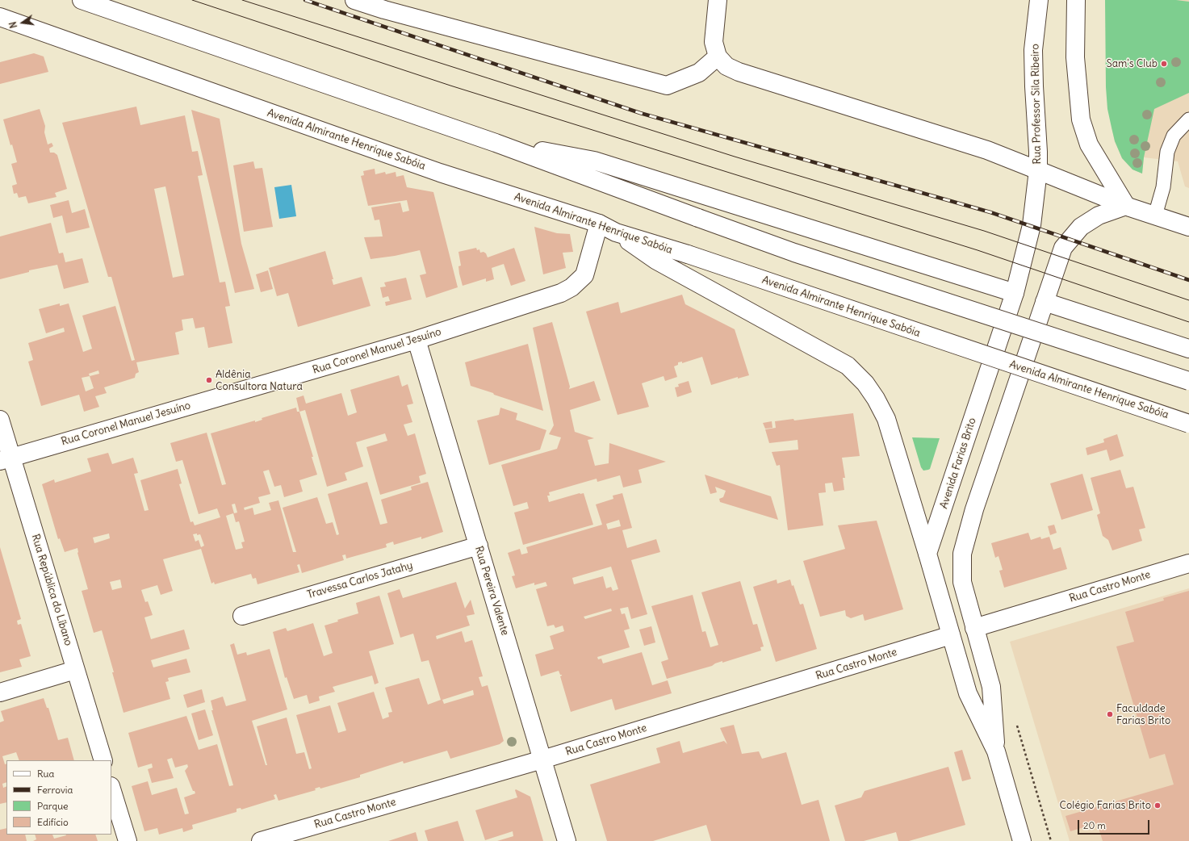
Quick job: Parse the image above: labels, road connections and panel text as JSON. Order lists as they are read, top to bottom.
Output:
{
  "streets": {
    "main road": [
      "Rua Professor Sila Ribeiro",
      "Avenida Almirante Henrique Sabóia",
      "Rua Coronel Manuel Jesuíno",
      "Avenida Farias Brito",
      "Travessa Carlos Jatahy",
      "Rua Castro Monte",
      "Rua República do Líbano",
      "Rua Pereira Valente"
    ]
  },
  "crossings": [
    ["Rua Professor Sila Ribeiro", "Avenida Farias Brito"],
    ["Avenida Almirante Henrique Sabóia", "Rua Coronel Manuel Jesuíno"],
    ["Rua Coronel Manuel Jesuíno", "Rua República do Líbano"],
    ["Rua Coronel Manuel Jesuíno", "Rua Pereira Valente"],
    ["Travessa Carlos Jatahy", "Rua Pereira Valente"],
    ["Rua Castro Monte", "Rua Pereira Valente"]
  ],
  "places": [
    "Sam's Club",
    "Aldênia Consultora Natura",
    "Faculdade Farias Brito",
    "Colégio Farias Brito"
  ],
  "legend": [
    "Rua",
    "Ferrovia",
    "Parque",
    "Edifício"
  ],
  "scale_bar": "20 m",
  "north": "left"
}
